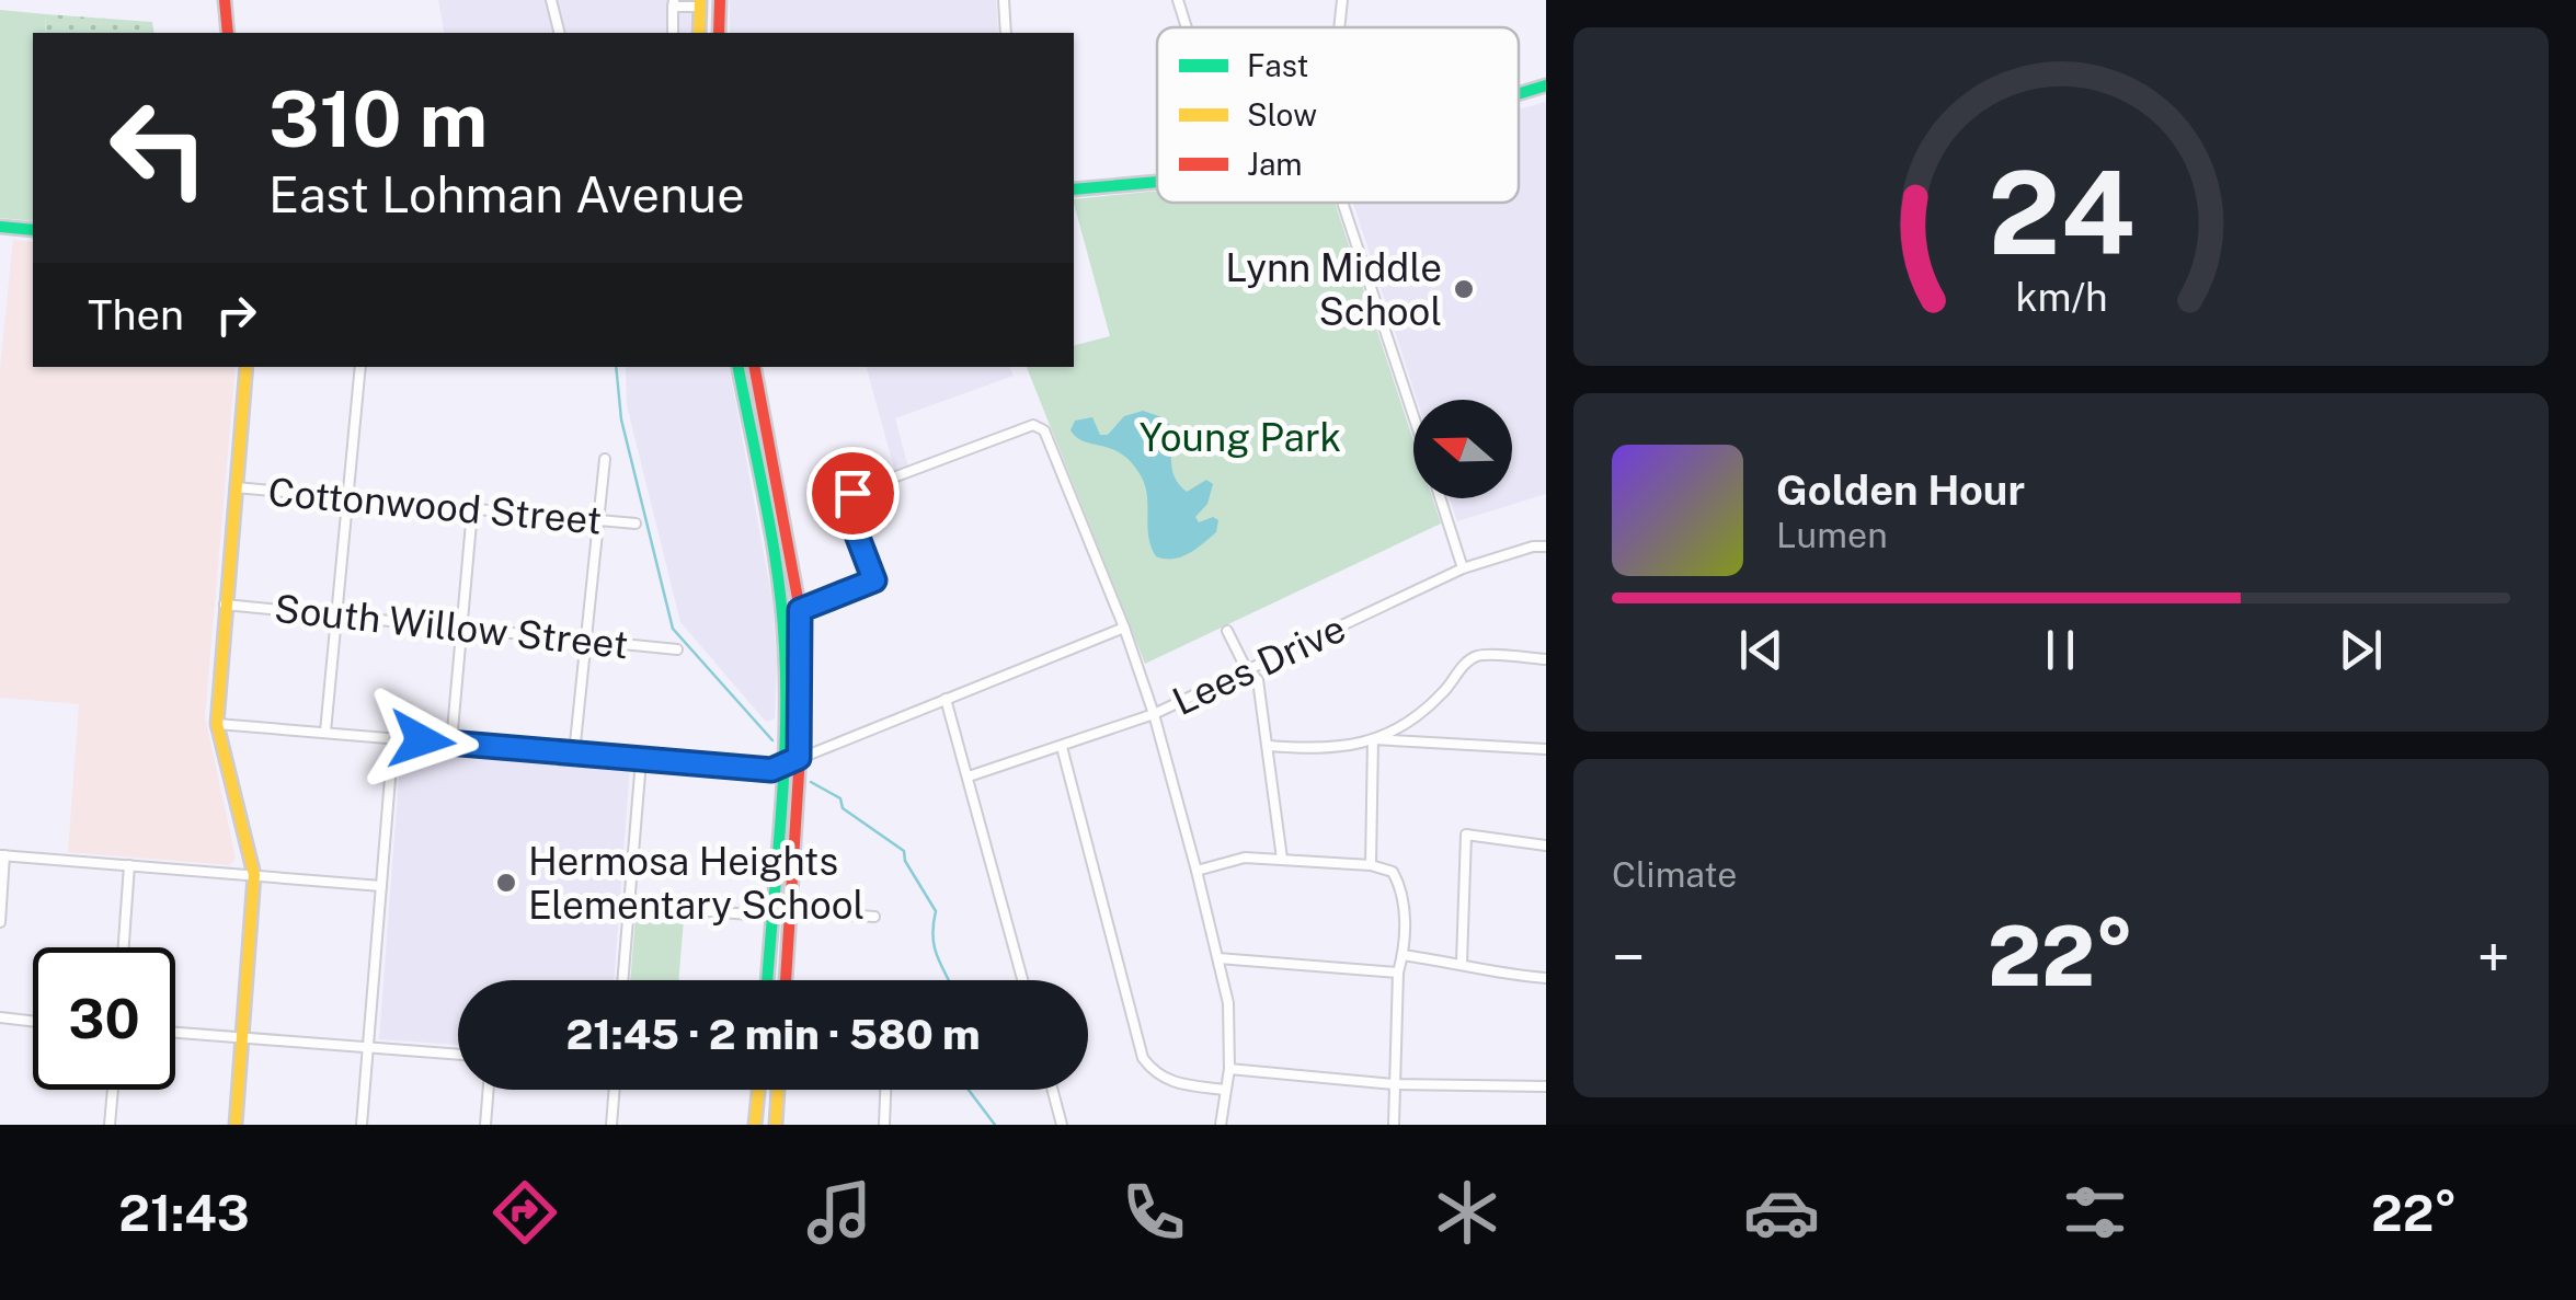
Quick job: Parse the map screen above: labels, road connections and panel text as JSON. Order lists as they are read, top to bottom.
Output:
{
  "streets": {
    "street": ["Cottonwood Street", "South Willow Street", "Lees Drive"]
  },
  "parks": ["Young Park"],
  "places": ["Lynn Middle School", "Hermosa Heights Elementary School"],
  "legend": ["Fast", "Slow", "Jam"],
  "north": "left",
  "page": {
    "turn": ["310 m", "East Lohman Avenue"],
    "then": "Then",
    "song": ["Golden Hour", "Lumen"],
    "tile": "Climate",
    "heat": ["−", "22°", "+"],
    "limit": "30",
    "trip": "21:45 · 2 min · 580 m",
    "tabs": ["21:43", "22°"],
    "gauge": ["24", "km/h"]
  }
}
